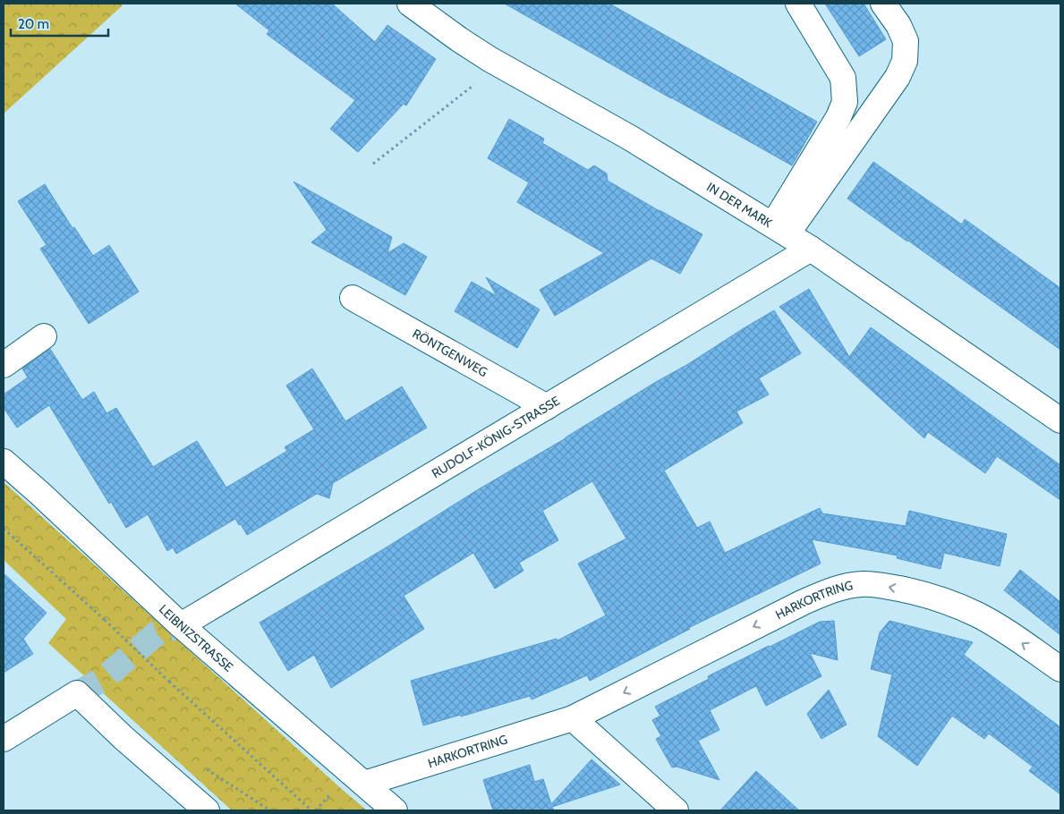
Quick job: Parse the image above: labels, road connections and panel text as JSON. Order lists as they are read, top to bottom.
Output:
{
  "streets": {
    "street": [
      "IN DER MARK",
      "RÖNTGENWEG",
      "RUDOLF-KÖNIG-STRASSE",
      "HARKORTRING",
      "LEIBNIZSTRASSE"
    ]
  },
  "crossings": [
    ["IN DER MARK", "RUDOLF-KÖNIG-STRASSE"],
    ["RÖNTGENWEG", "RUDOLF-KÖNIG-STRASSE"],
    ["RUDOLF-KÖNIG-STRASSE", "LEIBNIZSTRASSE"],
    ["HARKORTRING", "LEIBNIZSTRASSE"]
  ],
  "one_way": ["HARKORTRING"],
  "scale_bar": "20 m"
}
